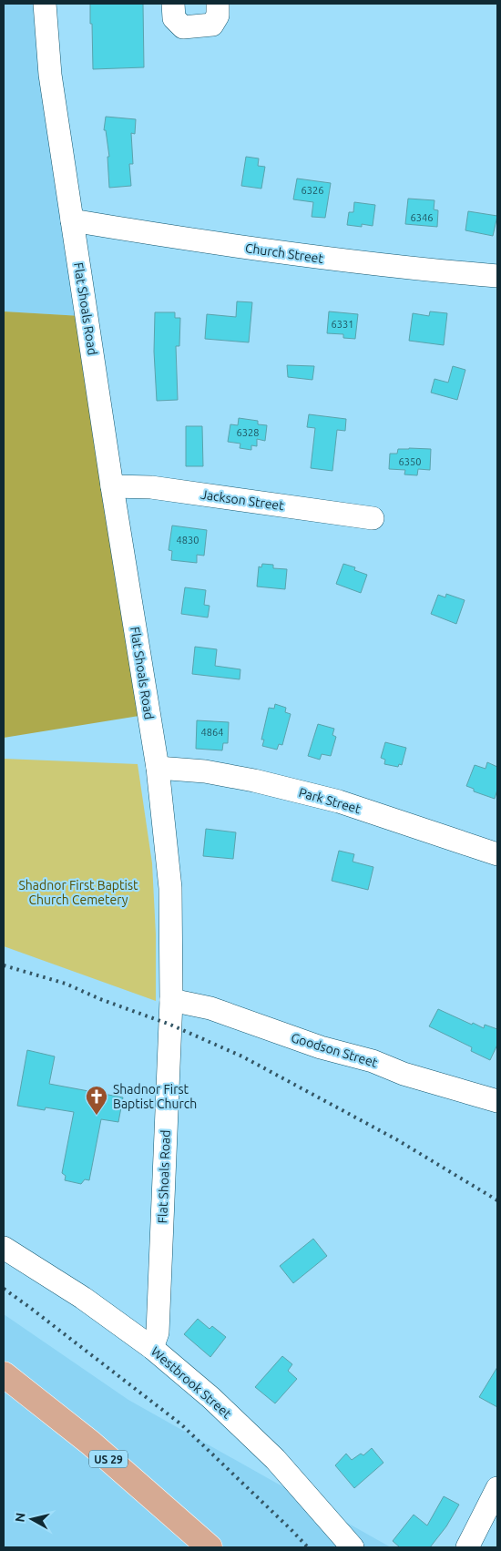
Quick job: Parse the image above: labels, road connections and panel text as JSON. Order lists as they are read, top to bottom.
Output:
{
  "streets": {
    "main road": ["US 29"],
    "street": [
      "Church Street",
      "Flat Shoals Road",
      "Jackson Street",
      "Park Street",
      "Goodson Street",
      "Westbrook Street"
    ]
  },
  "crossings": [
    ["Church Street", "Flat Shoals Road"],
    ["Flat Shoals Road", "Jackson Street"],
    ["Flat Shoals Road", "Park Street"],
    ["Flat Shoals Road", "Goodson Street"],
    ["Flat Shoals Road", "Westbrook Street"]
  ],
  "parks": ["Shadnor First Baptist Church Cemetery"],
  "places": {
    "church": ["Shadnor First Baptist Church"]
  },
  "house_numbers": [
    "6326",
    "6346",
    "6331",
    "6328",
    "6350",
    "4830",
    "4864"
  ],
  "north": "left"
}
